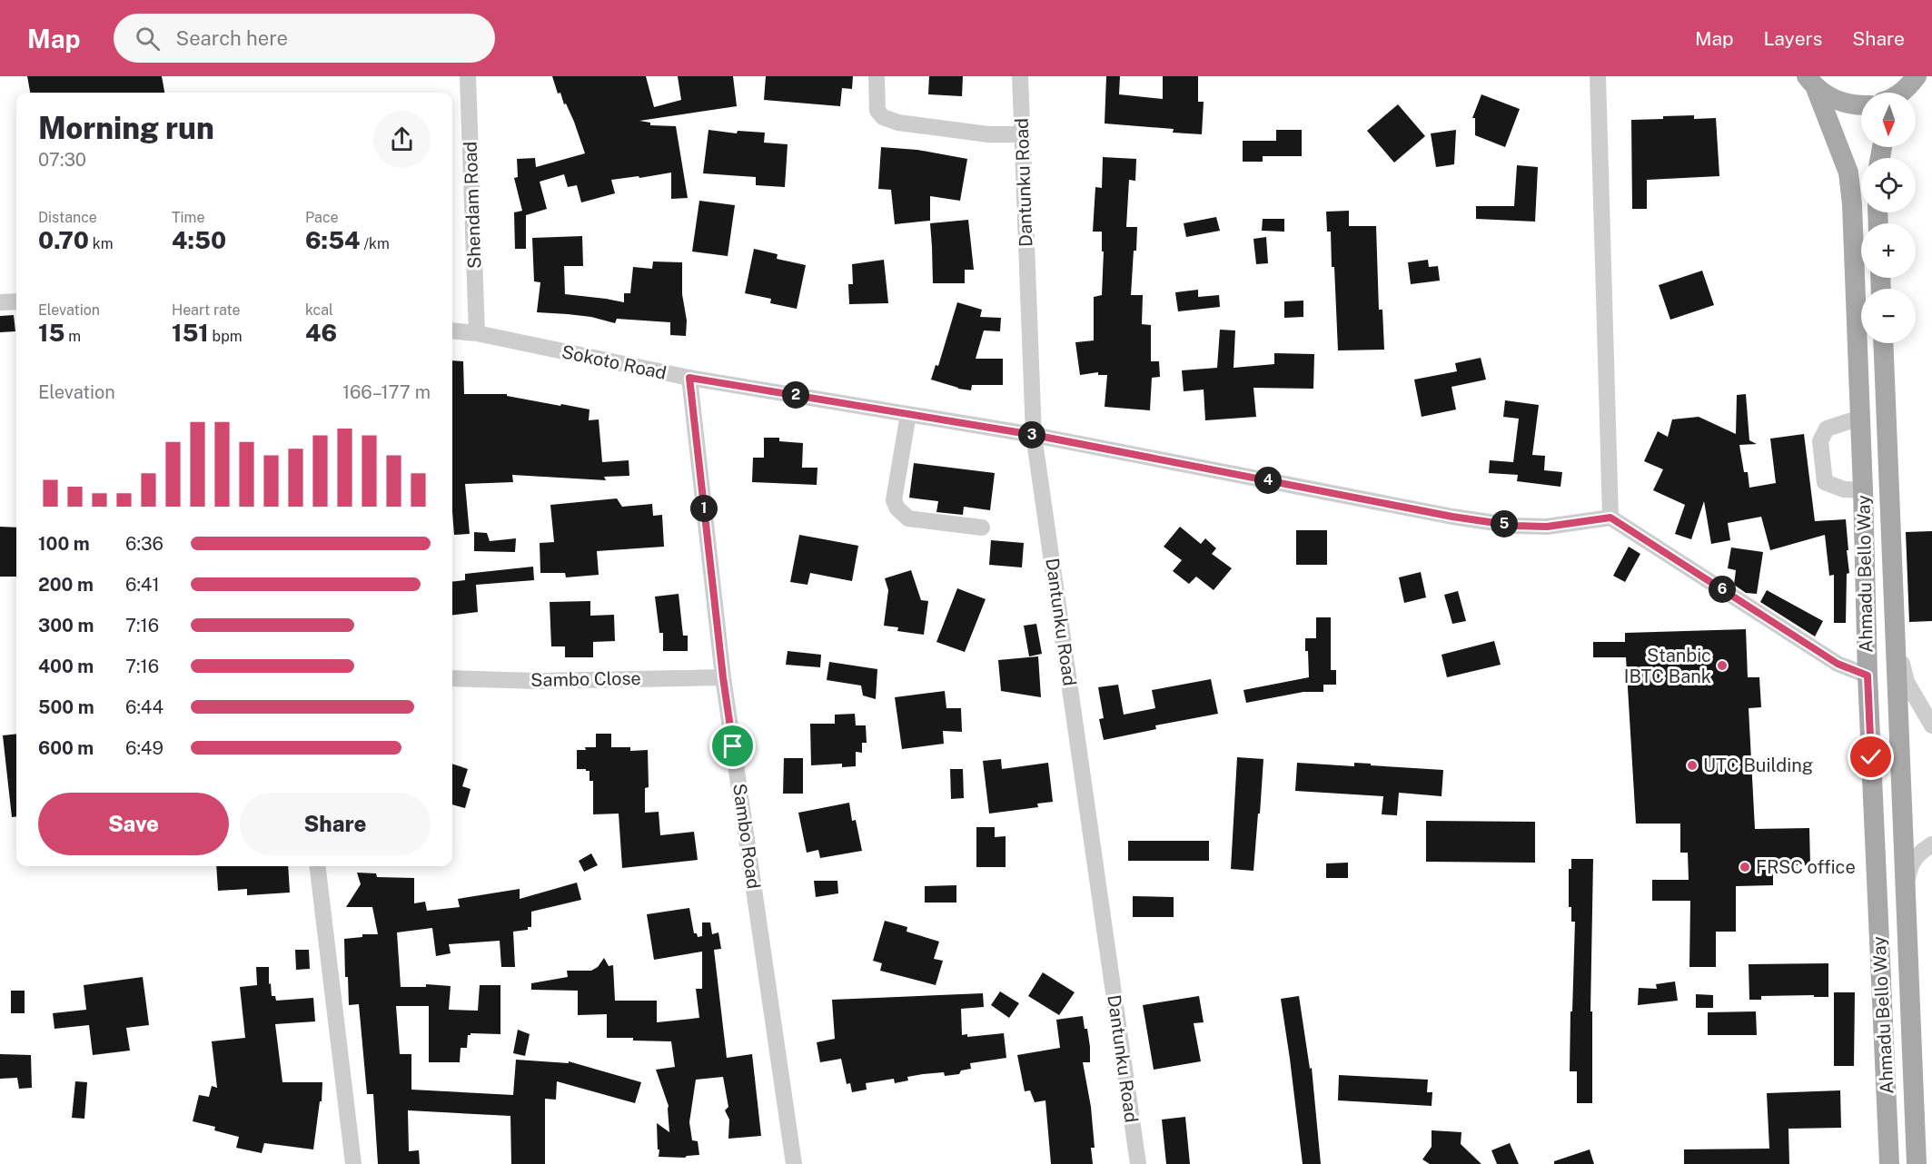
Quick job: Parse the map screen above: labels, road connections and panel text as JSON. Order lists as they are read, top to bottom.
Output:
{
  "streets": {
    "main road": ["Ahmadu Bello Way"],
    "street": [
      "Dantunku Road",
      "Shendam Road",
      "Sokoto Road",
      "Sambo Close",
      "Sambo Road"
    ]
  },
  "crossings": [
    ["Dantunku Road", "Sokoto Road"],
    ["Shendam Road", "Sokoto Road"],
    ["Sokoto Road", "Sambo Road"],
    ["Sambo Close", "Sambo Road"]
  ],
  "places": ["Stanbic IBTC Bank", "UTC Building", "FRSC office"],
  "north": "bottom",
  "page": {
    "header": "Map",
    "search": "Search here",
    "nav": ["Map", "Layers", "Share"],
    "map_buttons": ["+", "−"],
    "heading": ["Morning run", "07:30"],
    "stats": [
      ["Distance", "0.70 km"],
      ["Time", "4:50"],
      ["Pace", "6:54 /km"],
      ["Elevation", "15 m"],
      ["Heart rate", "151 bpm"],
      ["kcal", "46"]
    ],
    "chart": ["Elevation", "166–177 m"],
    "pins": [
      "2",
      "3",
      "4",
      "1",
      "5",
      "6"
    ],
    "list": [
      {
        "name": "100 m",
        "note": "6:36"
      },
      {
        "name": "200 m",
        "note": "6:41"
      },
      {
        "name": "300 m",
        "note": "7:16"
      },
      {
        "name": "400 m",
        "note": "7:16"
      },
      {
        "name": "500 m",
        "note": "6:44"
      },
      {
        "name": "600 m",
        "note": "6:49"
      }
    ],
    "buttons": ["Save", "Share"]
  }
}
